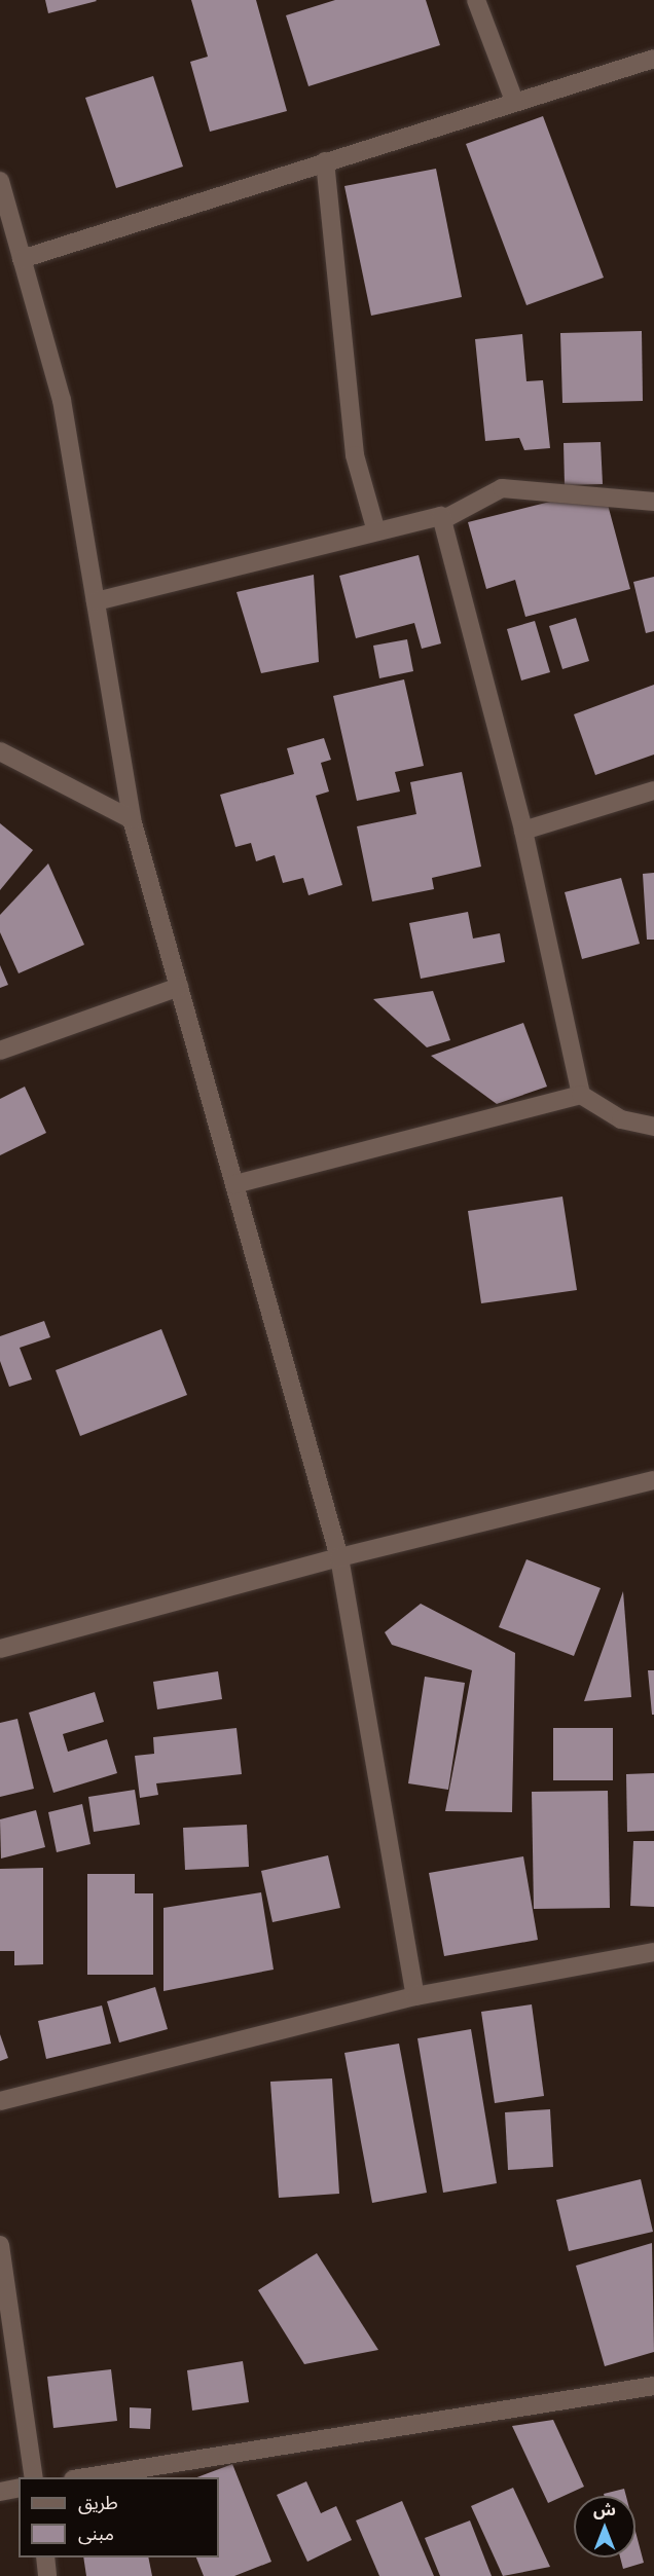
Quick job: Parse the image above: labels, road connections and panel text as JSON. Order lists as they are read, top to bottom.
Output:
{
  "legend": ["طريق", "مبنى"],
  "north": "top"
}
